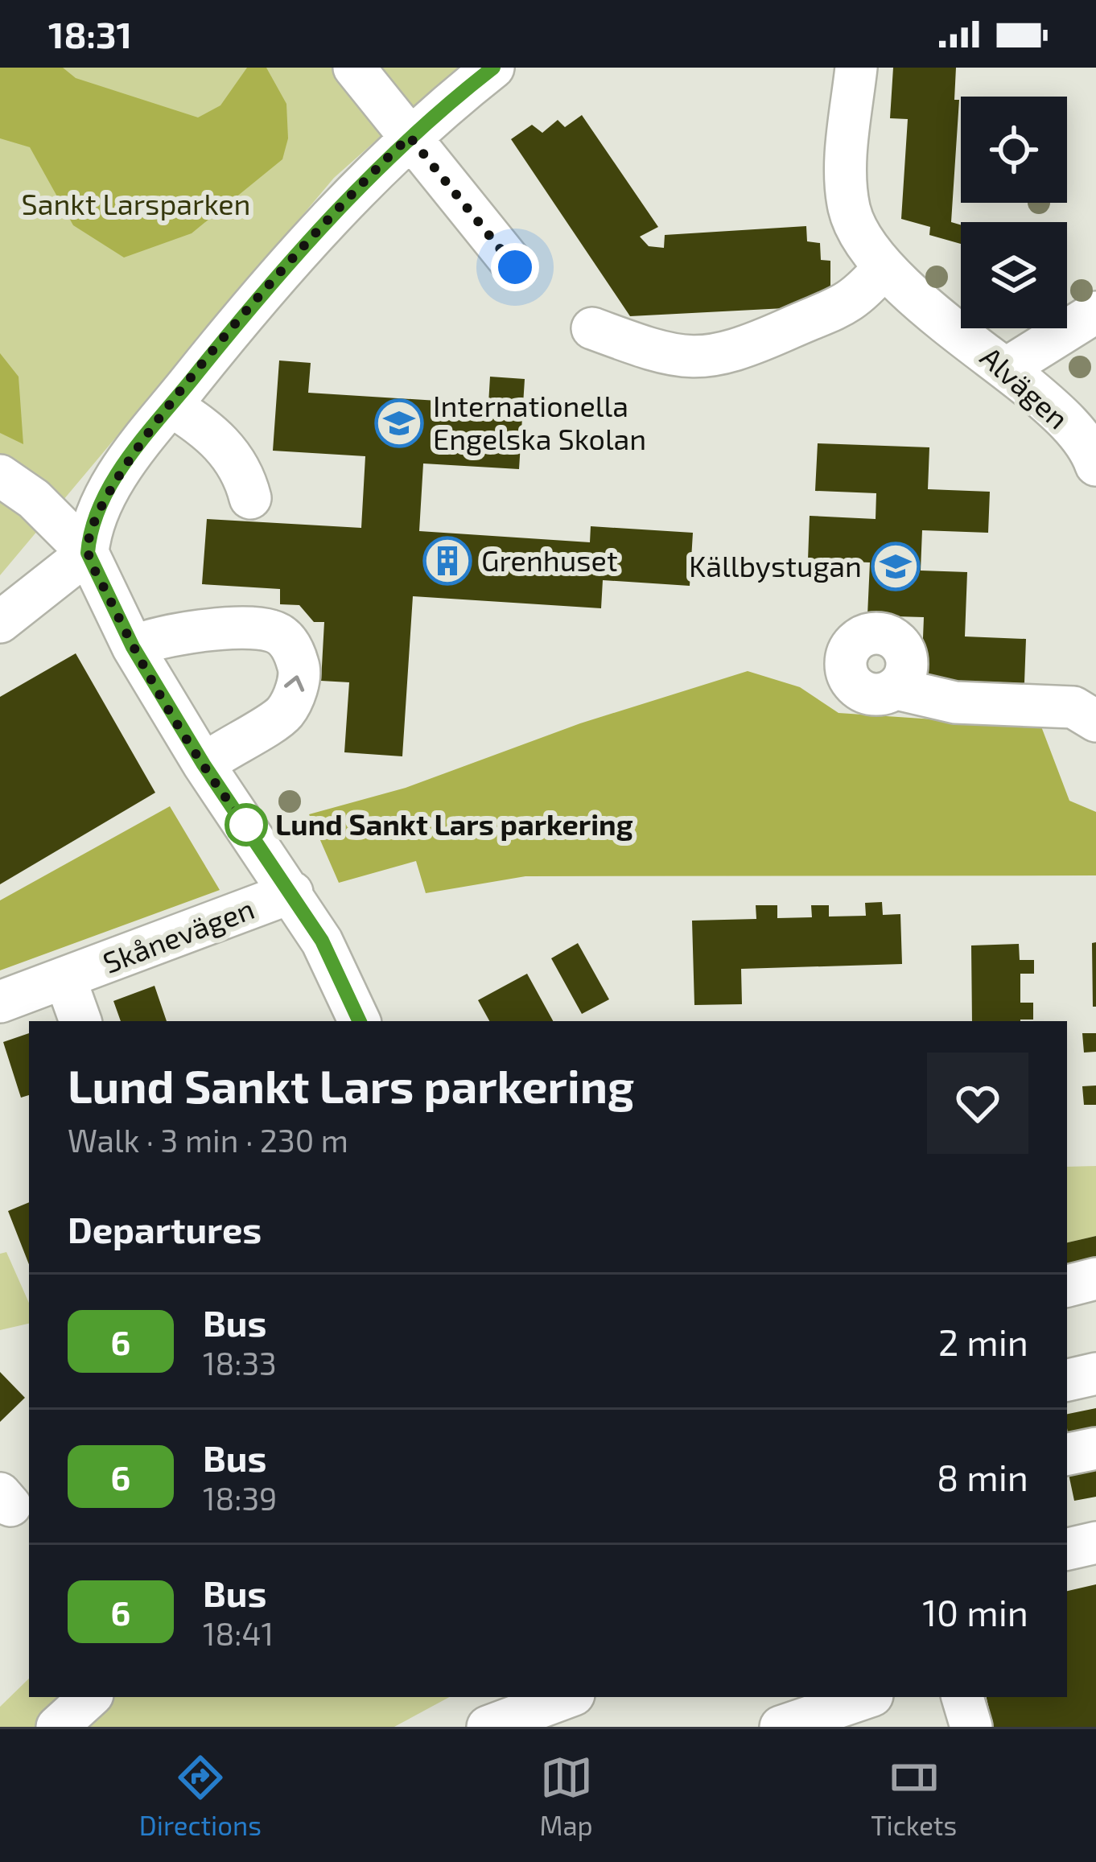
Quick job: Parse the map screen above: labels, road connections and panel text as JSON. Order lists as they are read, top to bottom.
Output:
{
  "streets": {
    "street": ["Alvägen", "Skånevägen"]
  },
  "parks": ["Sankt Larsparken"],
  "places": {
    "school or university": ["Internationella Engelska Skolan", "Källbystugan"],
    "building": ["Grenhuset"],
    "other": ["Lund Sankt Lars parkering"]
  },
  "lines": ["bus line 6"],
  "page": {
    "status": "18:31",
    "heading": [
      ["Lund Sankt Lars parkering", "Walk · 3 min · 230 m"],
      "Departures"
    ],
    "list": [
      {
        "mark": "6",
        "name": "Bus",
        "note": "18:33",
        "value": "2 min"
      },
      {
        "mark": "6",
        "name": "Bus",
        "note": "18:39",
        "value": "8 min"
      },
      {
        "mark": "6",
        "name": "Bus",
        "note": "18:41",
        "value": "10 min"
      }
    ],
    "tabs": ["Directions", "Map", "Tickets"]
  }
}
